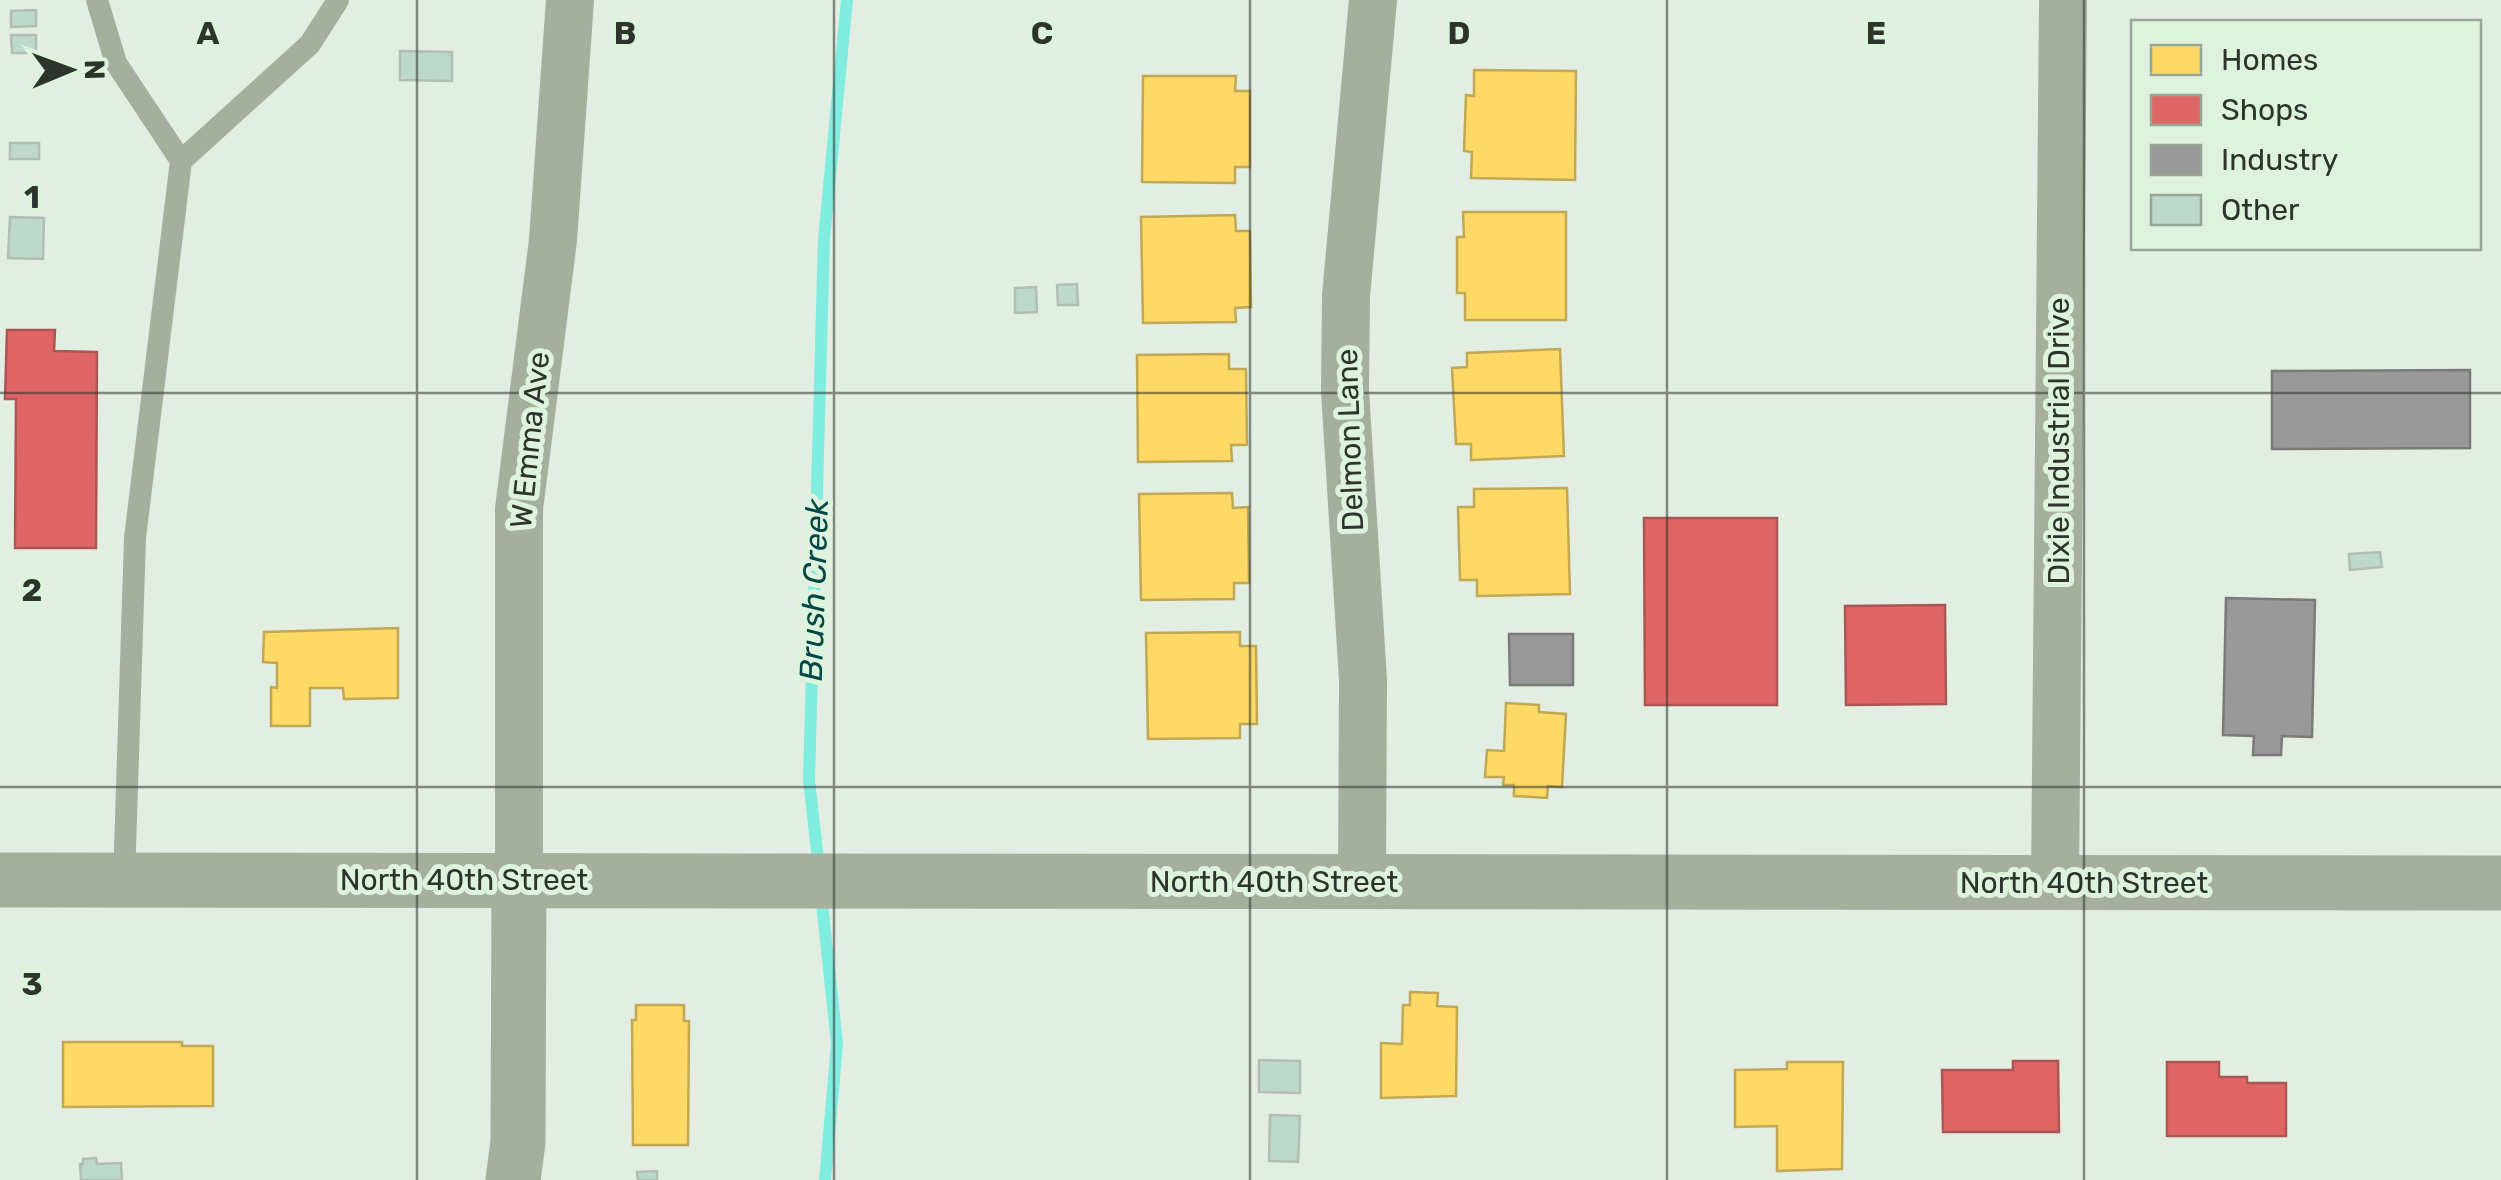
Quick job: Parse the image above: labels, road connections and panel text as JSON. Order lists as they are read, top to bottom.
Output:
{
  "streets": {
    "street": [
      "W Emma Ave",
      "Delmon Lane",
      "Dixie Industrial Drive",
      "North 40th Street"
    ]
  },
  "crossings": [
    ["W Emma Ave", "North 40th Street"],
    ["Delmon Lane", "North 40th Street"],
    ["Dixie Industrial Drive", "North 40th Street"]
  ],
  "water": ["Brush Creek"],
  "legend": [
    "Homes",
    "Shops",
    "Industry",
    "Other"
  ],
  "north": "right",
  "grid": {
    "columns": [
      "A",
      "B",
      "C",
      "D",
      "E"
    ],
    "rows": ["1", "2", "3"]
  }
}
